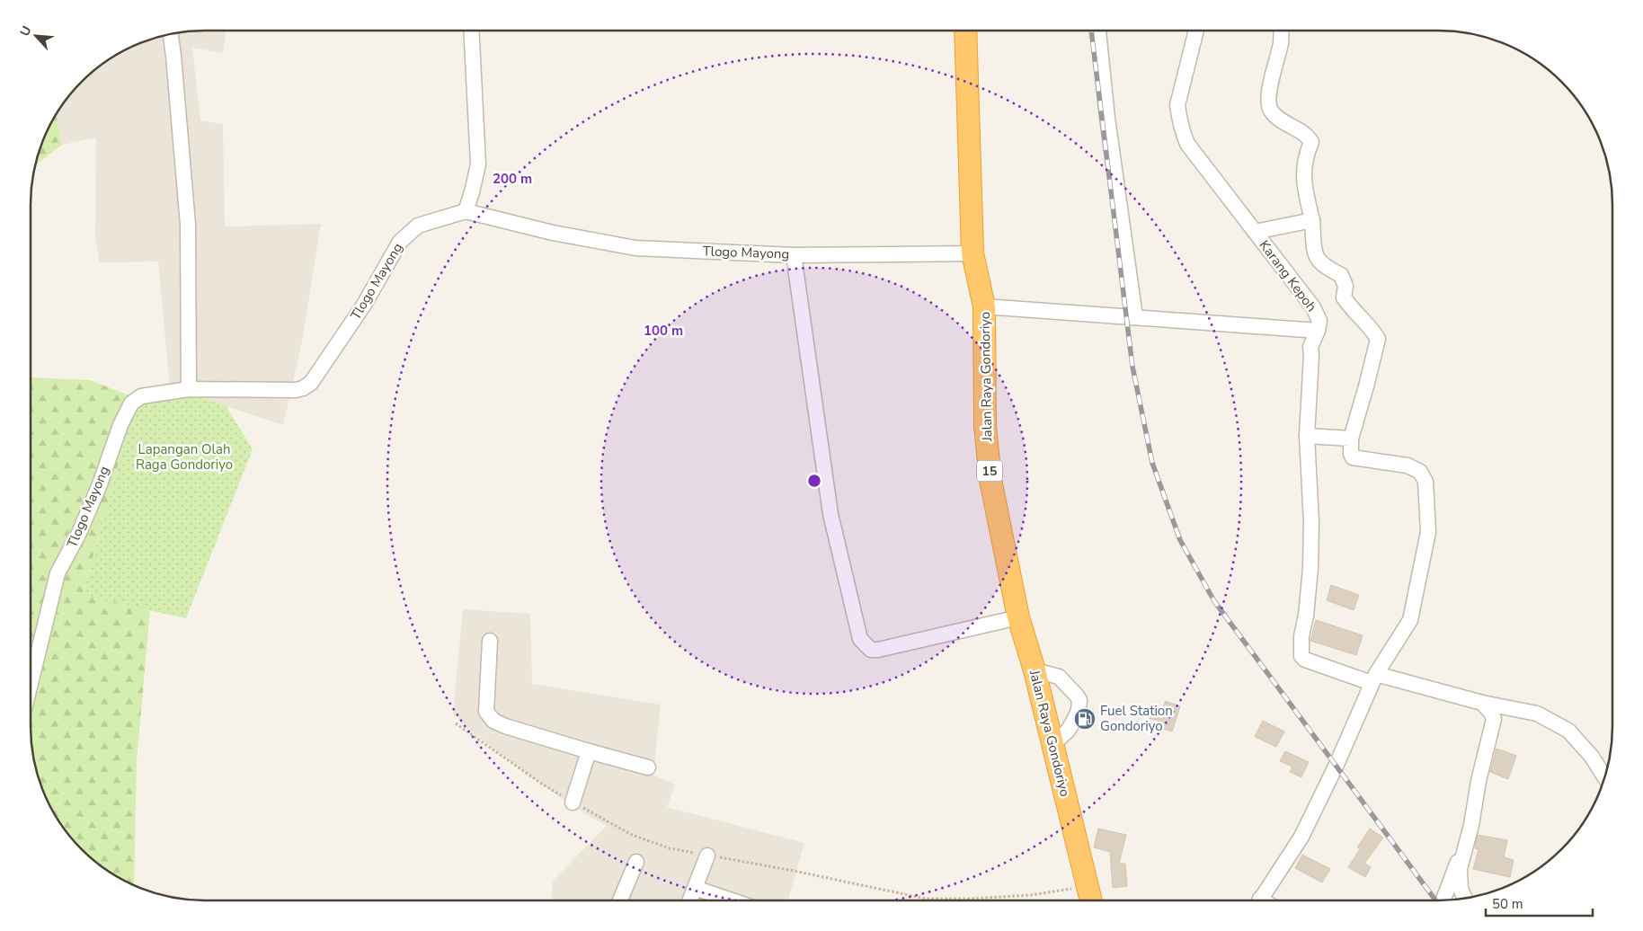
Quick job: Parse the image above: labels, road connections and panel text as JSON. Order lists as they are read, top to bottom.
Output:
{
  "streets": {
    "highway": ["Jalan Raya Gondoriyo", "15"],
    "street": ["Tlogo Mayong", "Karang Kepoh"]
  },
  "crossings": [
    ["Tlogo Mayong", "Jalan Raya Gondoriyo"],
    ["Karang Kepoh", "Jalan Raya Gondoriyo"]
  ],
  "parks": ["Lapangan Olah Raga Gondoriyo"],
  "places": {
    "fuel station": ["Fuel Station Gondoriyo"]
  },
  "scale_bar": "50 m",
  "north": "top left",
  "rings": ["200 m", "100 m"]
}
